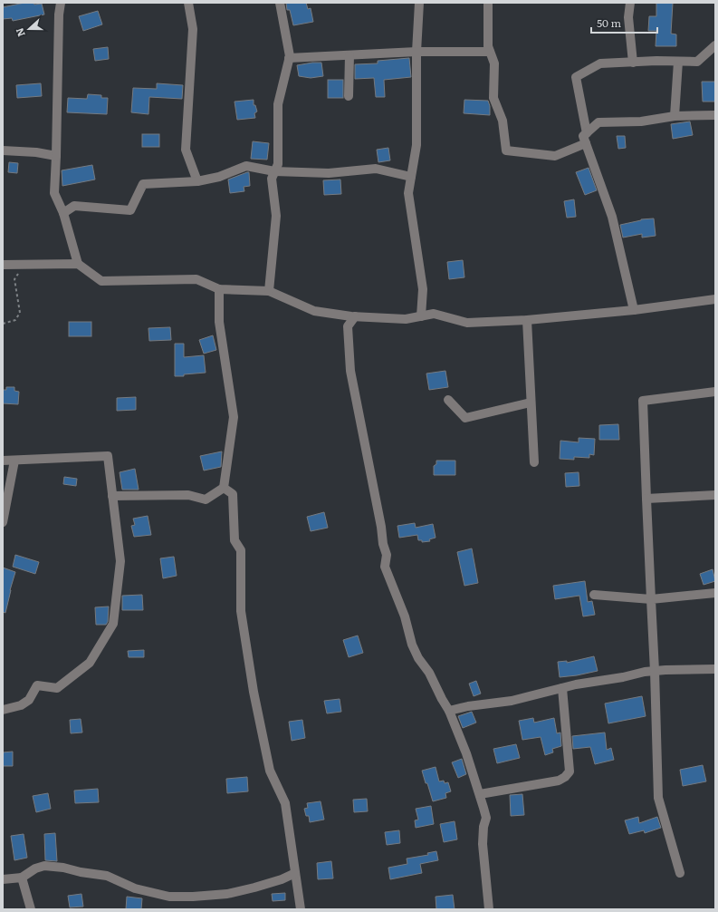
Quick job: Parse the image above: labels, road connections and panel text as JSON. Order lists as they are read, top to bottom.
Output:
{
  "scale_bar": "50 m",
  "north": "left"
}
